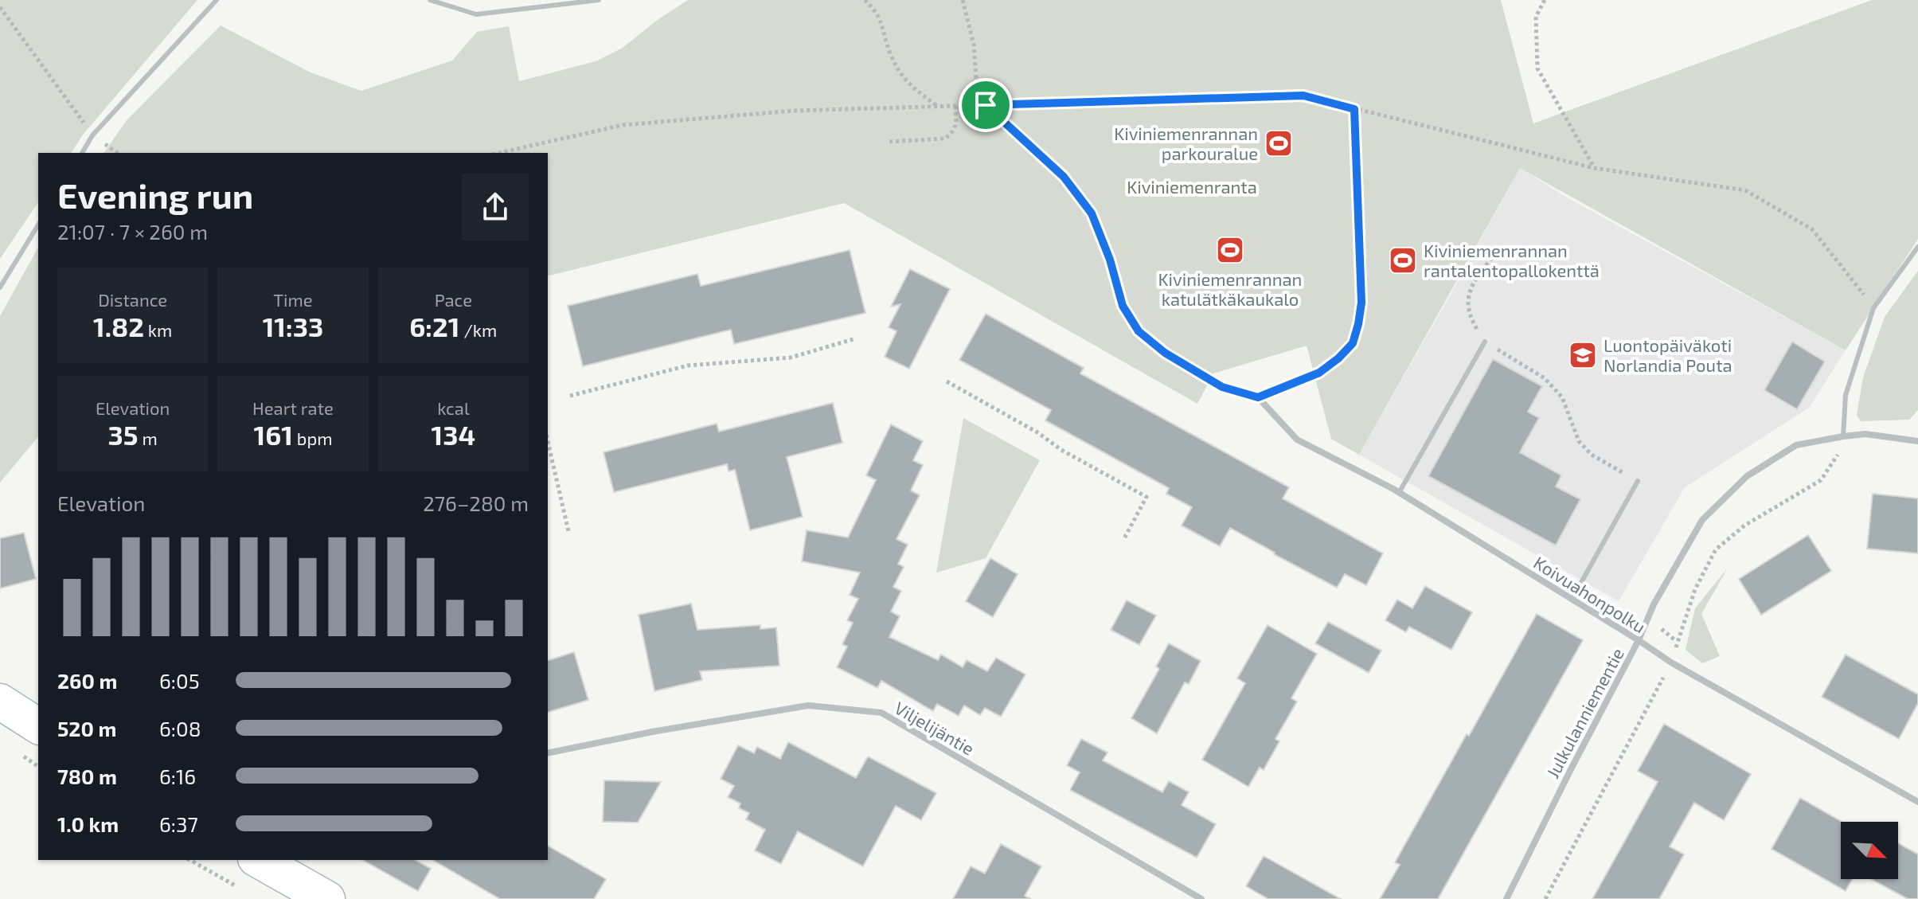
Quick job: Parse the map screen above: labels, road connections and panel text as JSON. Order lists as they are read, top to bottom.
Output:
{
  "streets": {
    "street": ["Koivuahonpolku", "Julkulanniementie", "Viljelijäntie"]
  },
  "crossings": [
    ["Koivuahonpolku", "Julkulanniementie"]
  ],
  "parks": ["Kiviniemenranta"],
  "places": {
    "sports": ["Kiviniemenrannan parkouralue", "Kiviniemenrannan katulätkäkaukalo", "Kiviniemenrannan rantalentopallokenttä"],
    "school or university": ["Luontopäiväkoti Norlandia Pouta"]
  },
  "north": "bottom right",
  "page": {
    "heading": ["Evening run", "21:07 · 7 × 260 m"],
    "stats": [
      ["Distance", "1.82 km"],
      ["Time", "11:33"],
      ["Pace", "6:21 /km"],
      ["Elevation", "35 m"],
      ["Heart rate", "161 bpm"],
      ["kcal", "134"]
    ],
    "chart": ["Elevation", "276–280 m"],
    "list": [
      {
        "name": "260 m",
        "note": "6:05"
      },
      {
        "name": "520 m",
        "note": "6:08"
      },
      {
        "name": "780 m",
        "note": "6:16"
      },
      {
        "name": "1.0 km",
        "note": "6:37"
      }
    ]
  }
}
